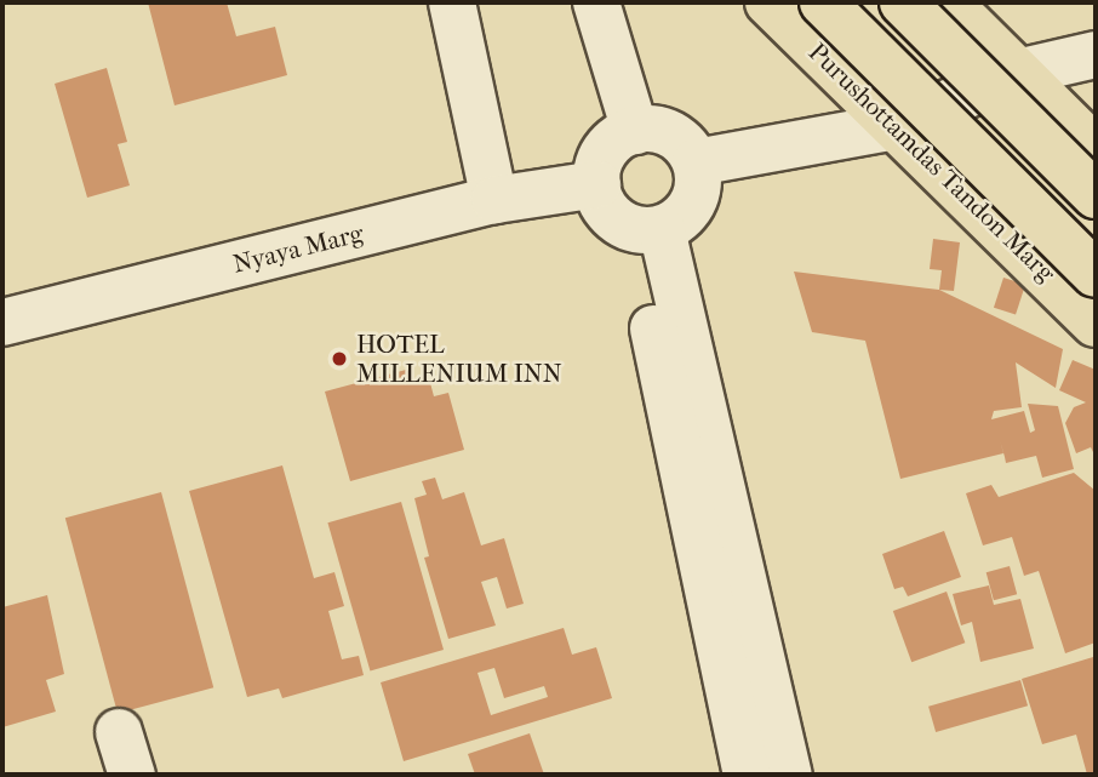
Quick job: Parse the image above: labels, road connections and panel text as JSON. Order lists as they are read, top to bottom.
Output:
{
  "streets": {
    "main road": ["Purushottamdas Tandon Marg"],
    "street": ["Nyaya Marg"]
  },
  "places": ["HOTEL MILLENIUM INN"]
}
